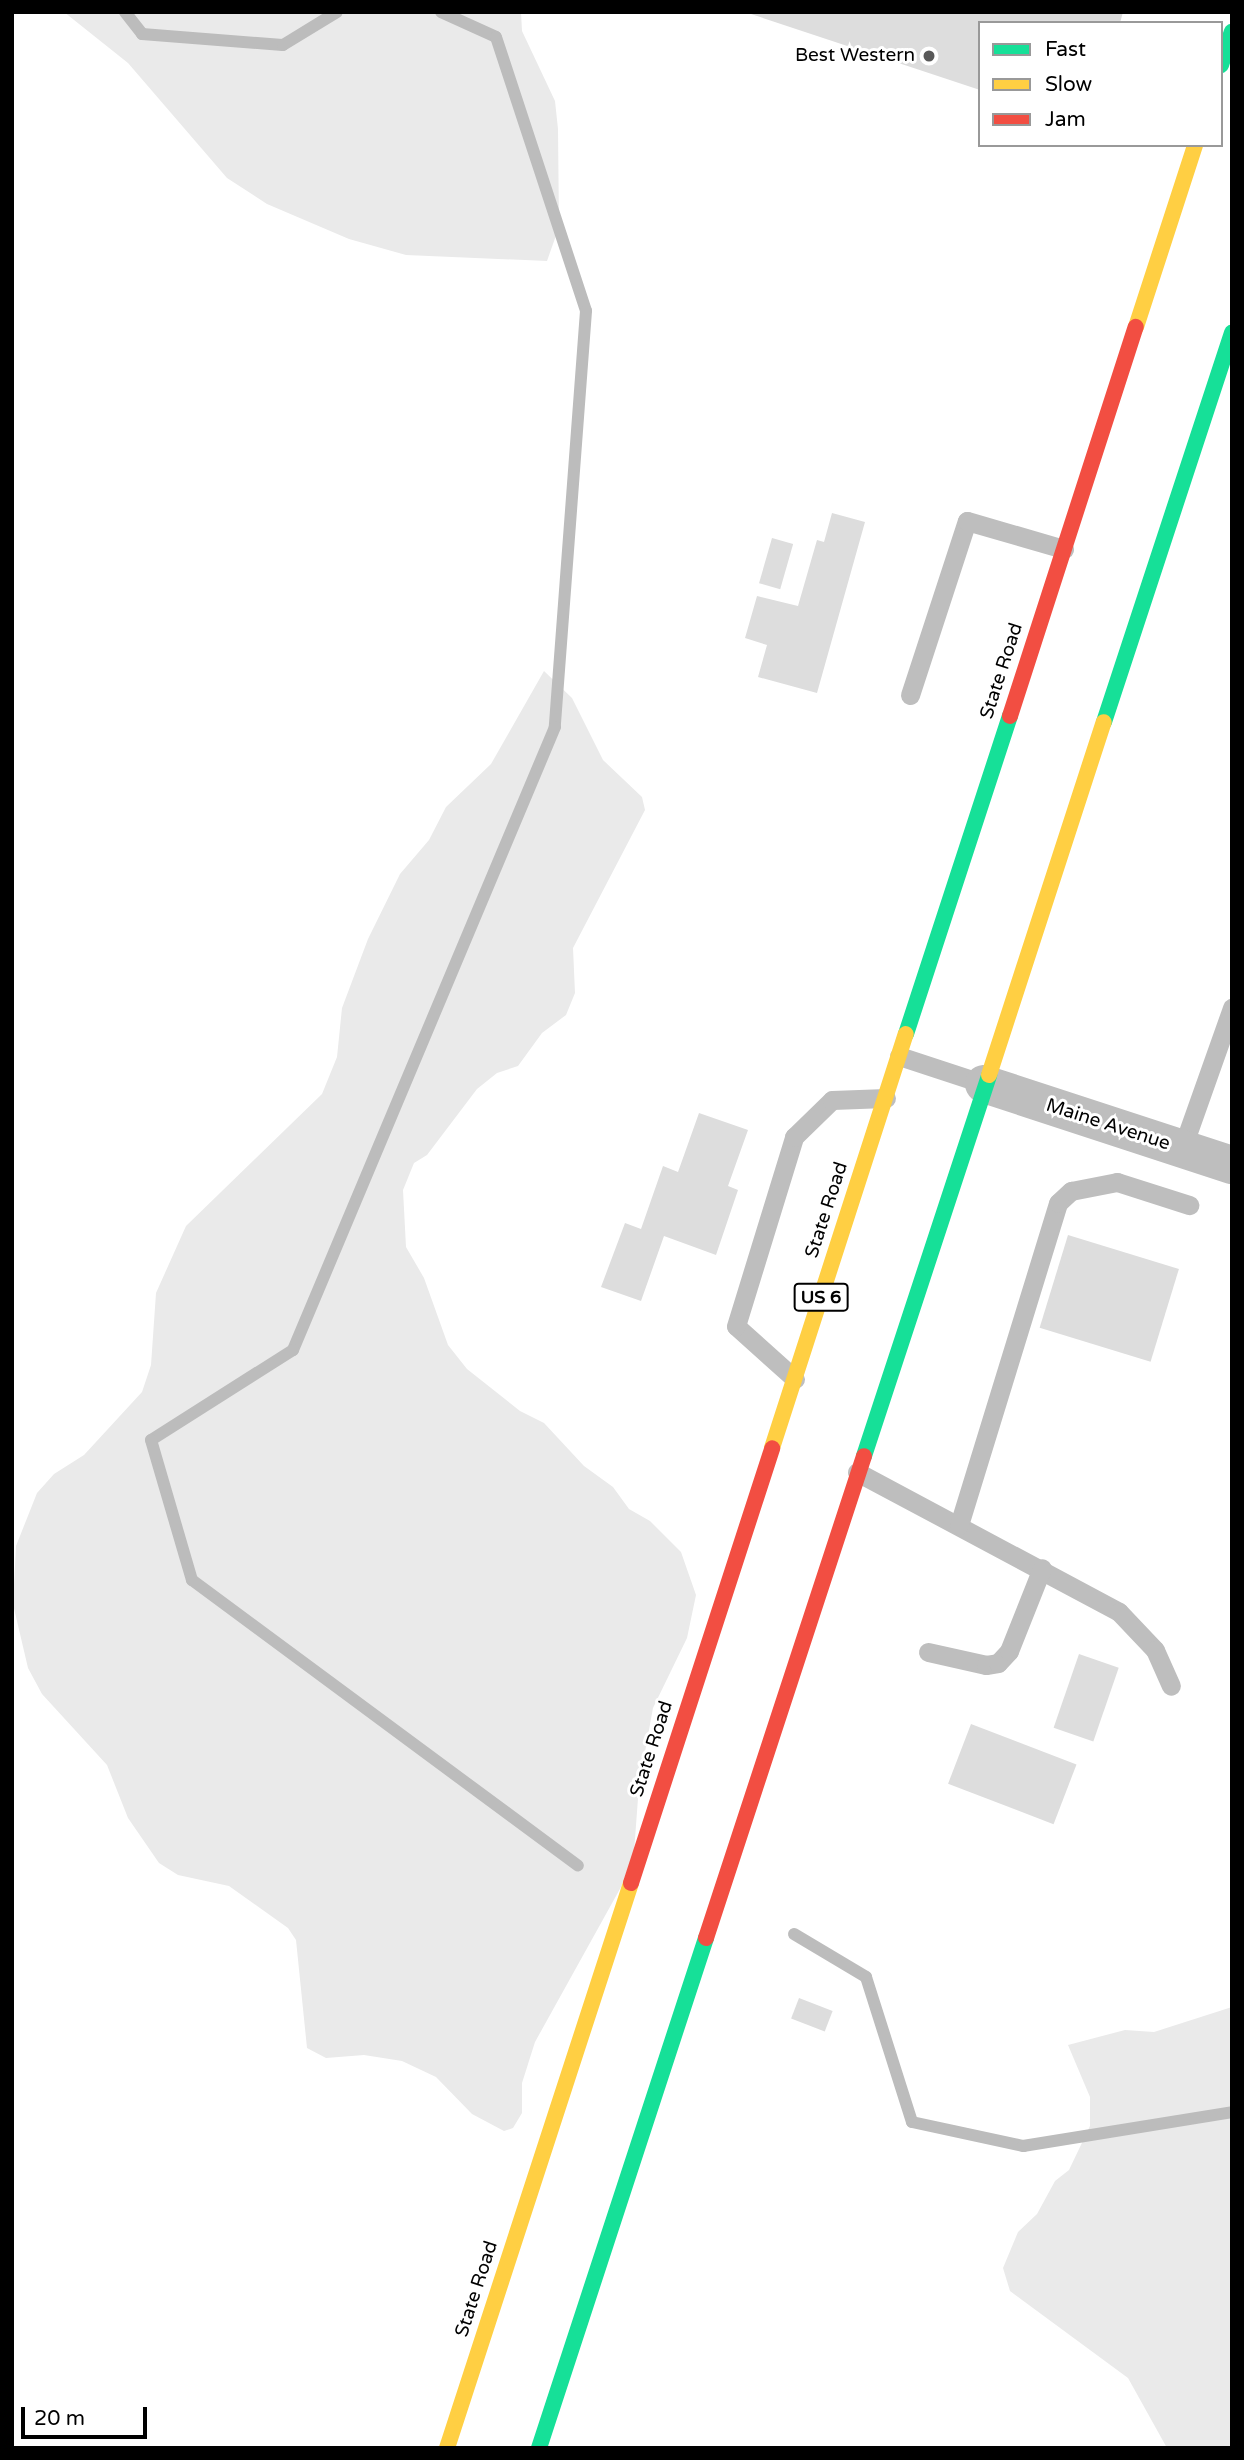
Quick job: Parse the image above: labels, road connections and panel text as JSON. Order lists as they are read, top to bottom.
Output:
{
  "streets": {
    "main road": ["State Road", "US 6"],
    "street": ["Maine Avenue"]
  },
  "places": ["Best Western"],
  "legend": ["Fast", "Slow", "Jam"],
  "scale_bar": "20 m"
}
